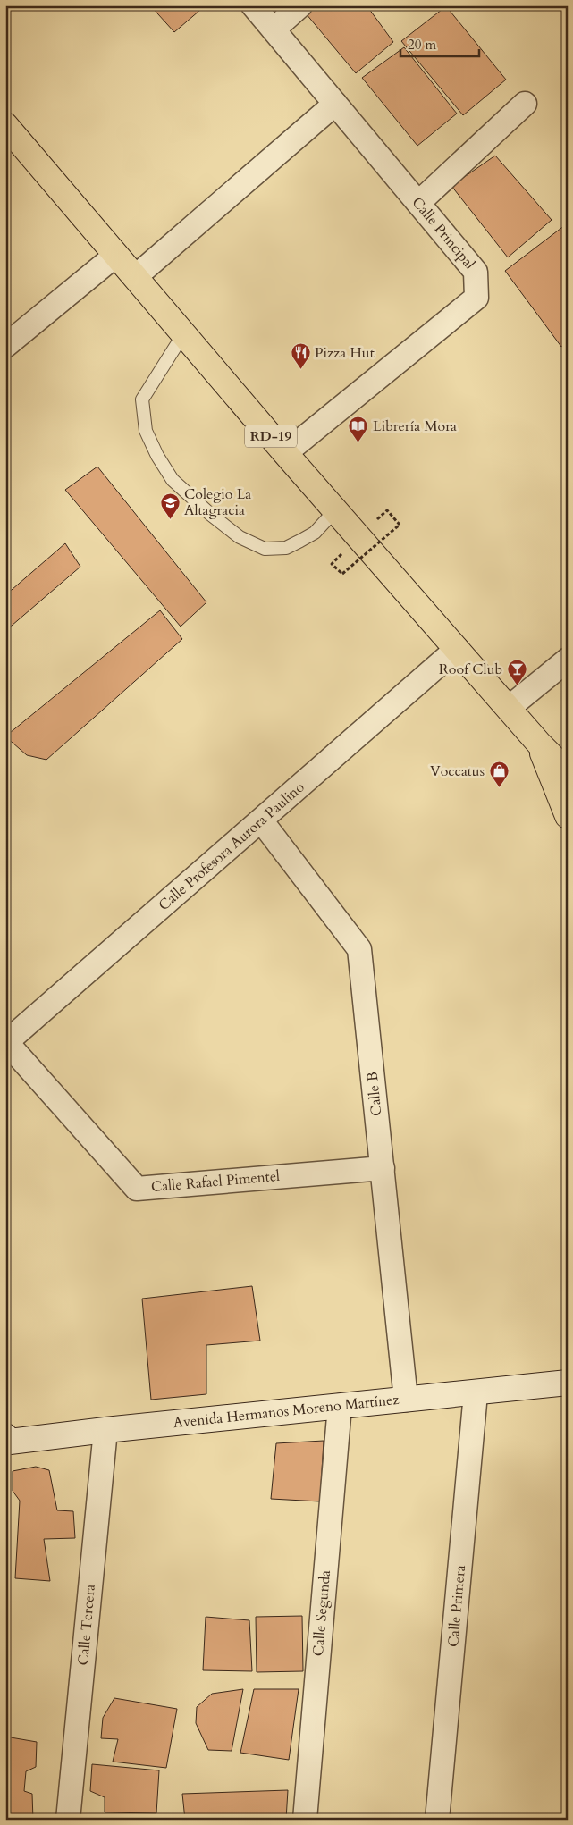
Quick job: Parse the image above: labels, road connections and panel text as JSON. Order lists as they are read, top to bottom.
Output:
{
  "streets": {
    "main road": ["RD-19"],
    "street": [
      "Calle Principal",
      "Calle Profesora Aurora Paulino",
      "Calle B",
      "Calle Rafael Pimentel",
      "Avenida Hermanos Moreno Martínez",
      "Calle Primera",
      "Calle Segunda",
      "Calle Tercera"
    ]
  },
  "crossings": [
    ["Calle Principal", "RD-19"],
    ["RD-19", "Calle Profesora Aurora Paulino"],
    ["Calle Profesora Aurora Paulino", "Calle B"],
    ["Calle Profesora Aurora Paulino", "Calle Rafael Pimentel"],
    ["Calle B", "Calle Rafael Pimentel"],
    ["Calle B", "Avenida Hermanos Moreno Martínez"],
    ["Avenida Hermanos Moreno Martínez", "Calle Primera"],
    ["Avenida Hermanos Moreno Martínez", "Calle Segunda"],
    ["Avenida Hermanos Moreno Martínez", "Calle Tercera"]
  ],
  "places": {
    "restaurant": ["Pizza Hut"],
    "library": ["Librería Mora"],
    "school or university": ["Colegio La Altagracia"],
    "bar": ["Roof Club"],
    "shop": ["Voccatus"]
  },
  "scale_bar": "20 m"
}
